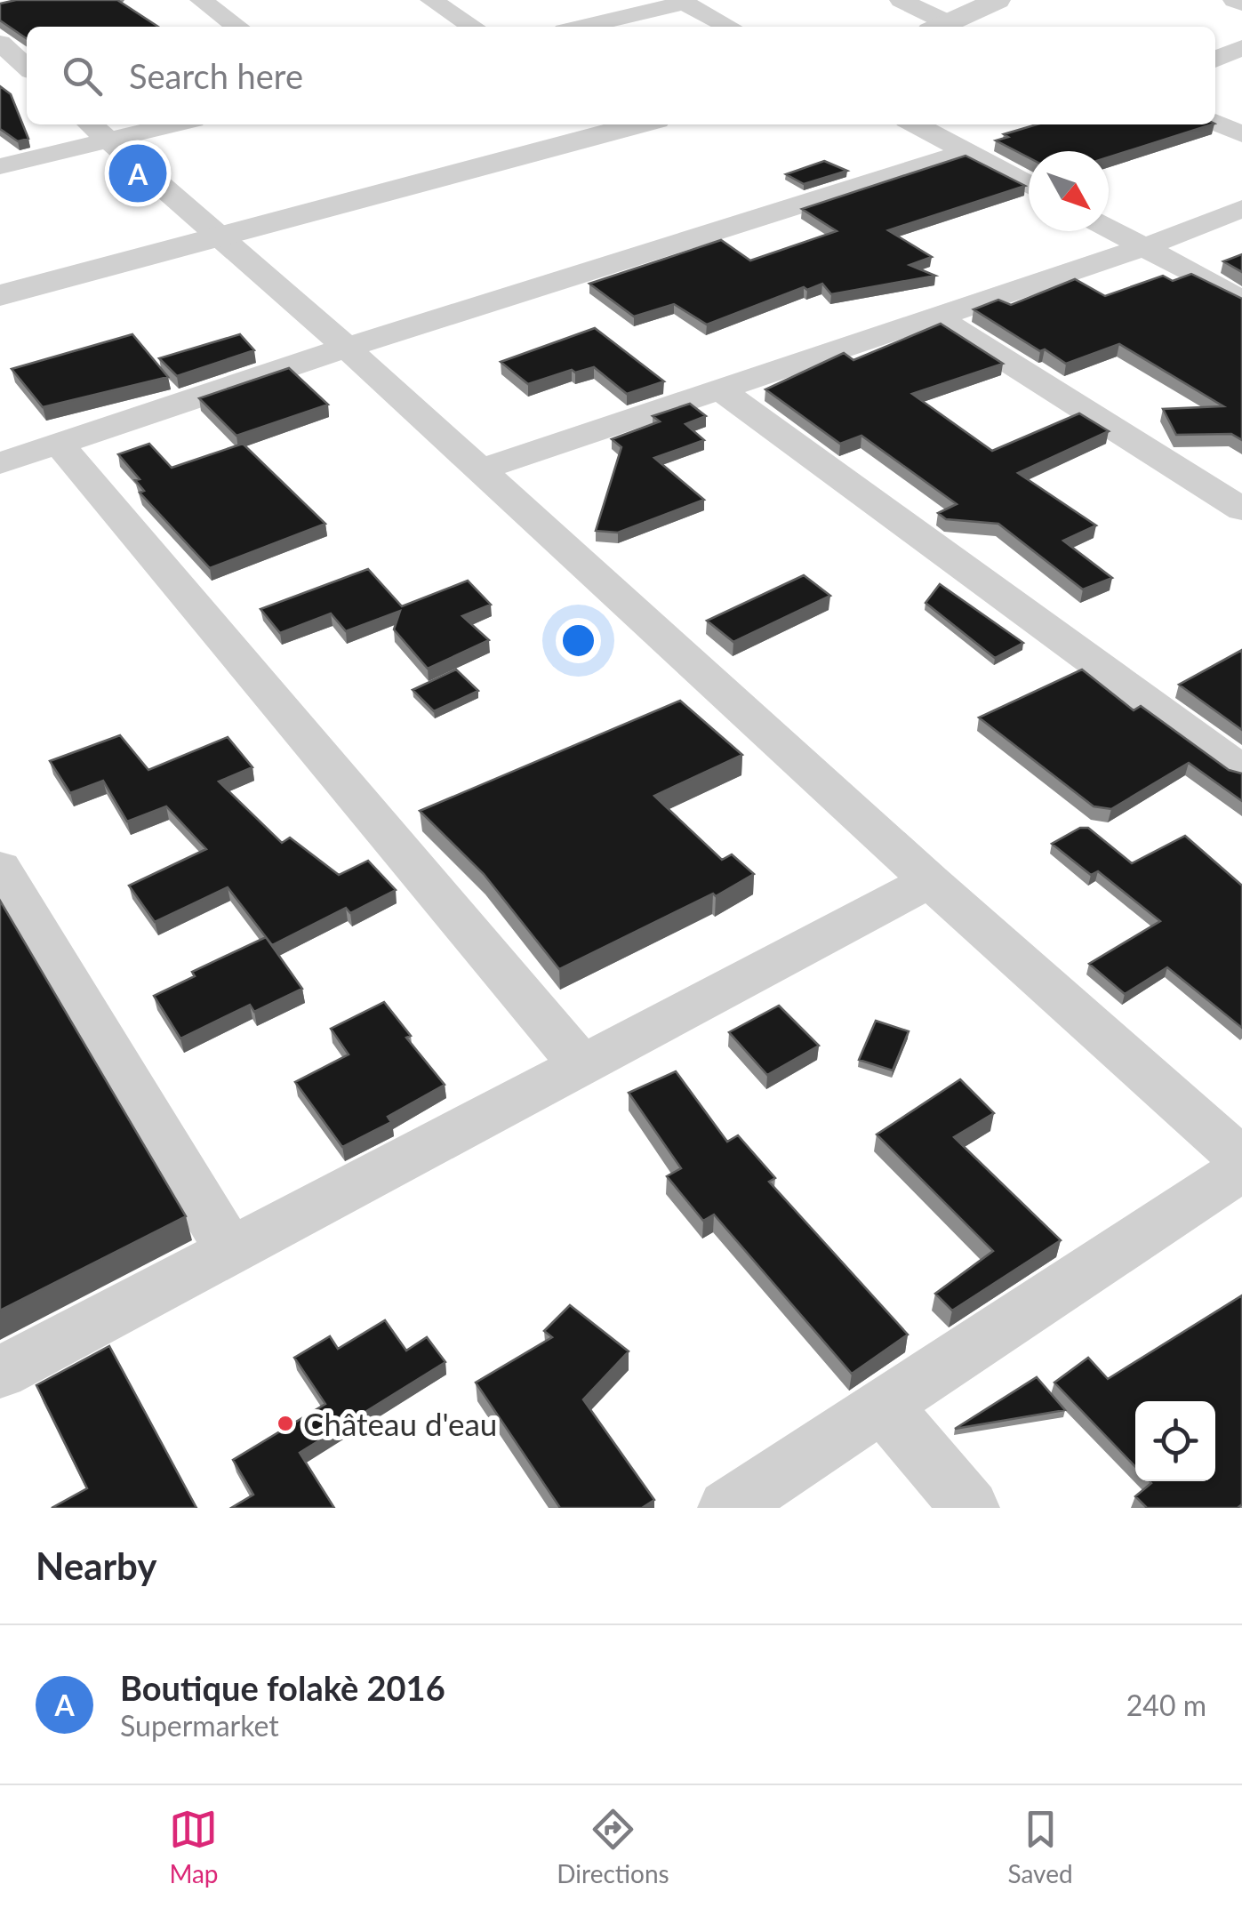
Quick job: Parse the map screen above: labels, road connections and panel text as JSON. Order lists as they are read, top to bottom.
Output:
{
  "places": ["Château d'eau"],
  "north": "bottom right",
  "page": {
    "search": "Search here",
    "pins": "A",
    "heading": "Nearby",
    "list": [
      {
        "mark": "A",
        "name": "Boutique folakè 2016",
        "note": "Supermarket",
        "value": "240 m"
      }
    ],
    "nav": ["Map", "Directions", "Saved"]
  }
}
